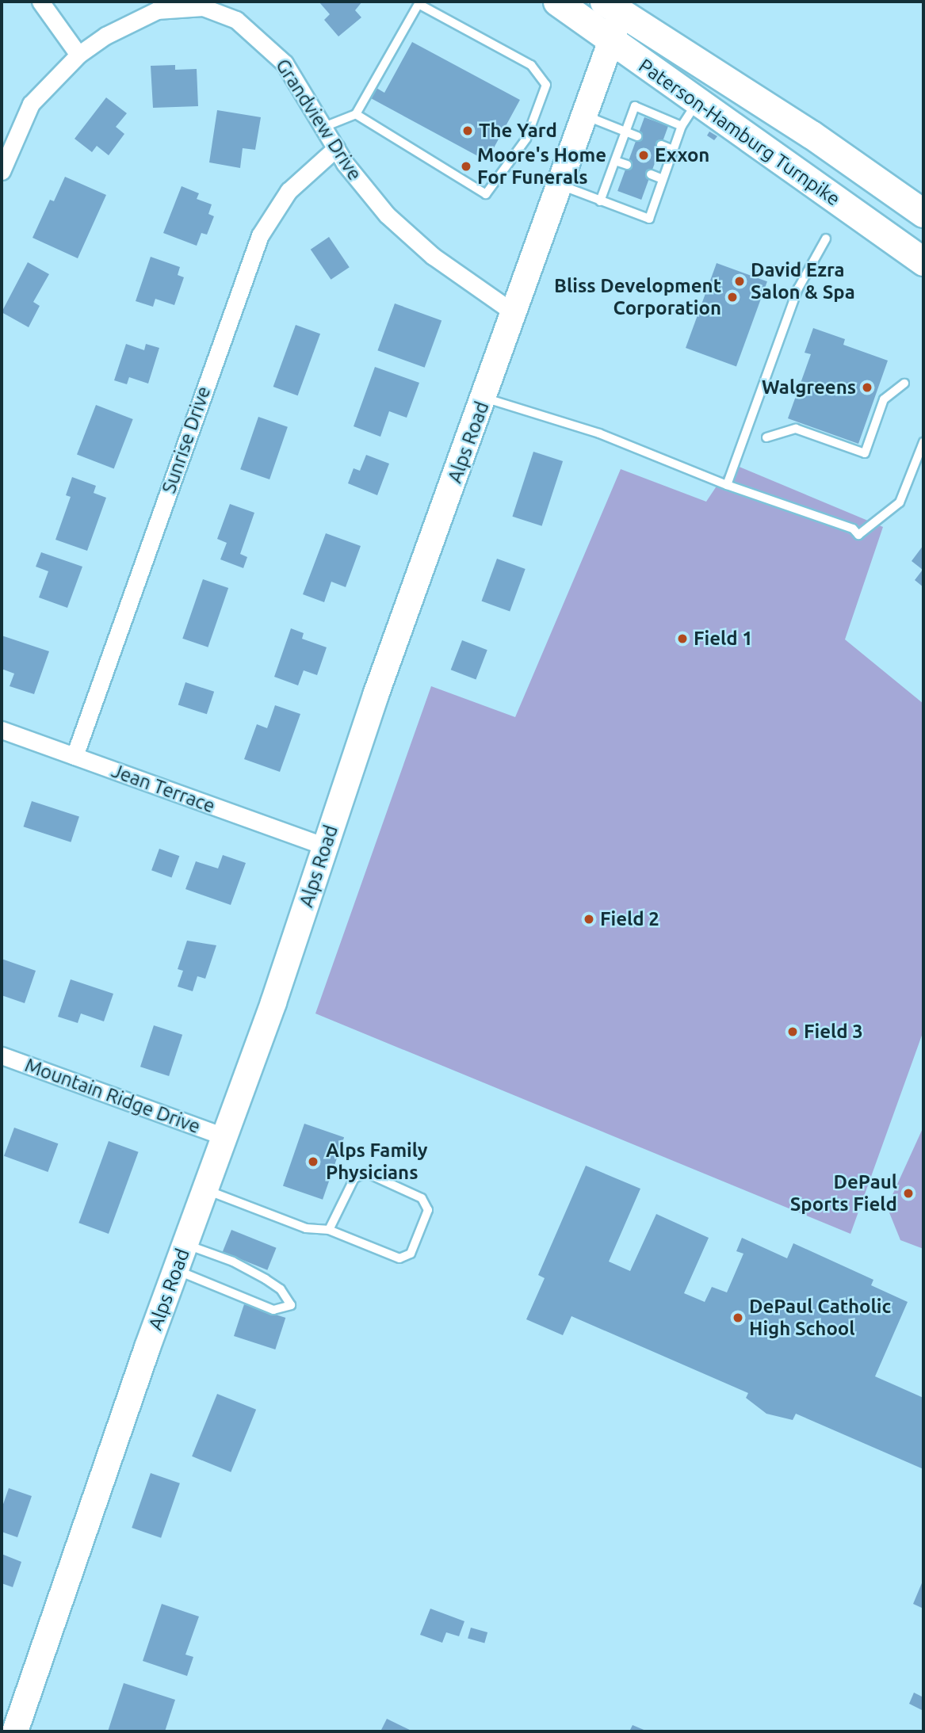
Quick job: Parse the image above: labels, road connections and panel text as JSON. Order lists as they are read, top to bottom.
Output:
{
  "streets": {
    "main road": ["Paterson-Hamburg Turnpike", "Alps Road"],
    "street": [
      "Grandview Drive",
      "Sunrise Drive",
      "Jean Terrace",
      "Mountain Ridge Drive"
    ]
  },
  "crossings": [
    ["Grandview Drive", "Sunrise Drive"],
    ["Grandview Drive", "Alps Road"],
    ["Paterson-Hamburg Turnpike", "Alps Road"],
    ["Sunrise Drive", "Jean Terrace"],
    ["Alps Road", "Jean Terrace"],
    ["Alps Road", "Mountain Ridge Drive"]
  ],
  "places": [
    "The Yard",
    "Exxon",
    "Moore's Home For Funerals",
    "David Ezra Salon & Spa",
    "Bliss Development Corporation",
    "Walgreens",
    "Field 1",
    "Field 2",
    "Field 3",
    "Alps Family Physicians",
    "DePaul Sports Field",
    "DePaul Catholic High School"
  ]
}
